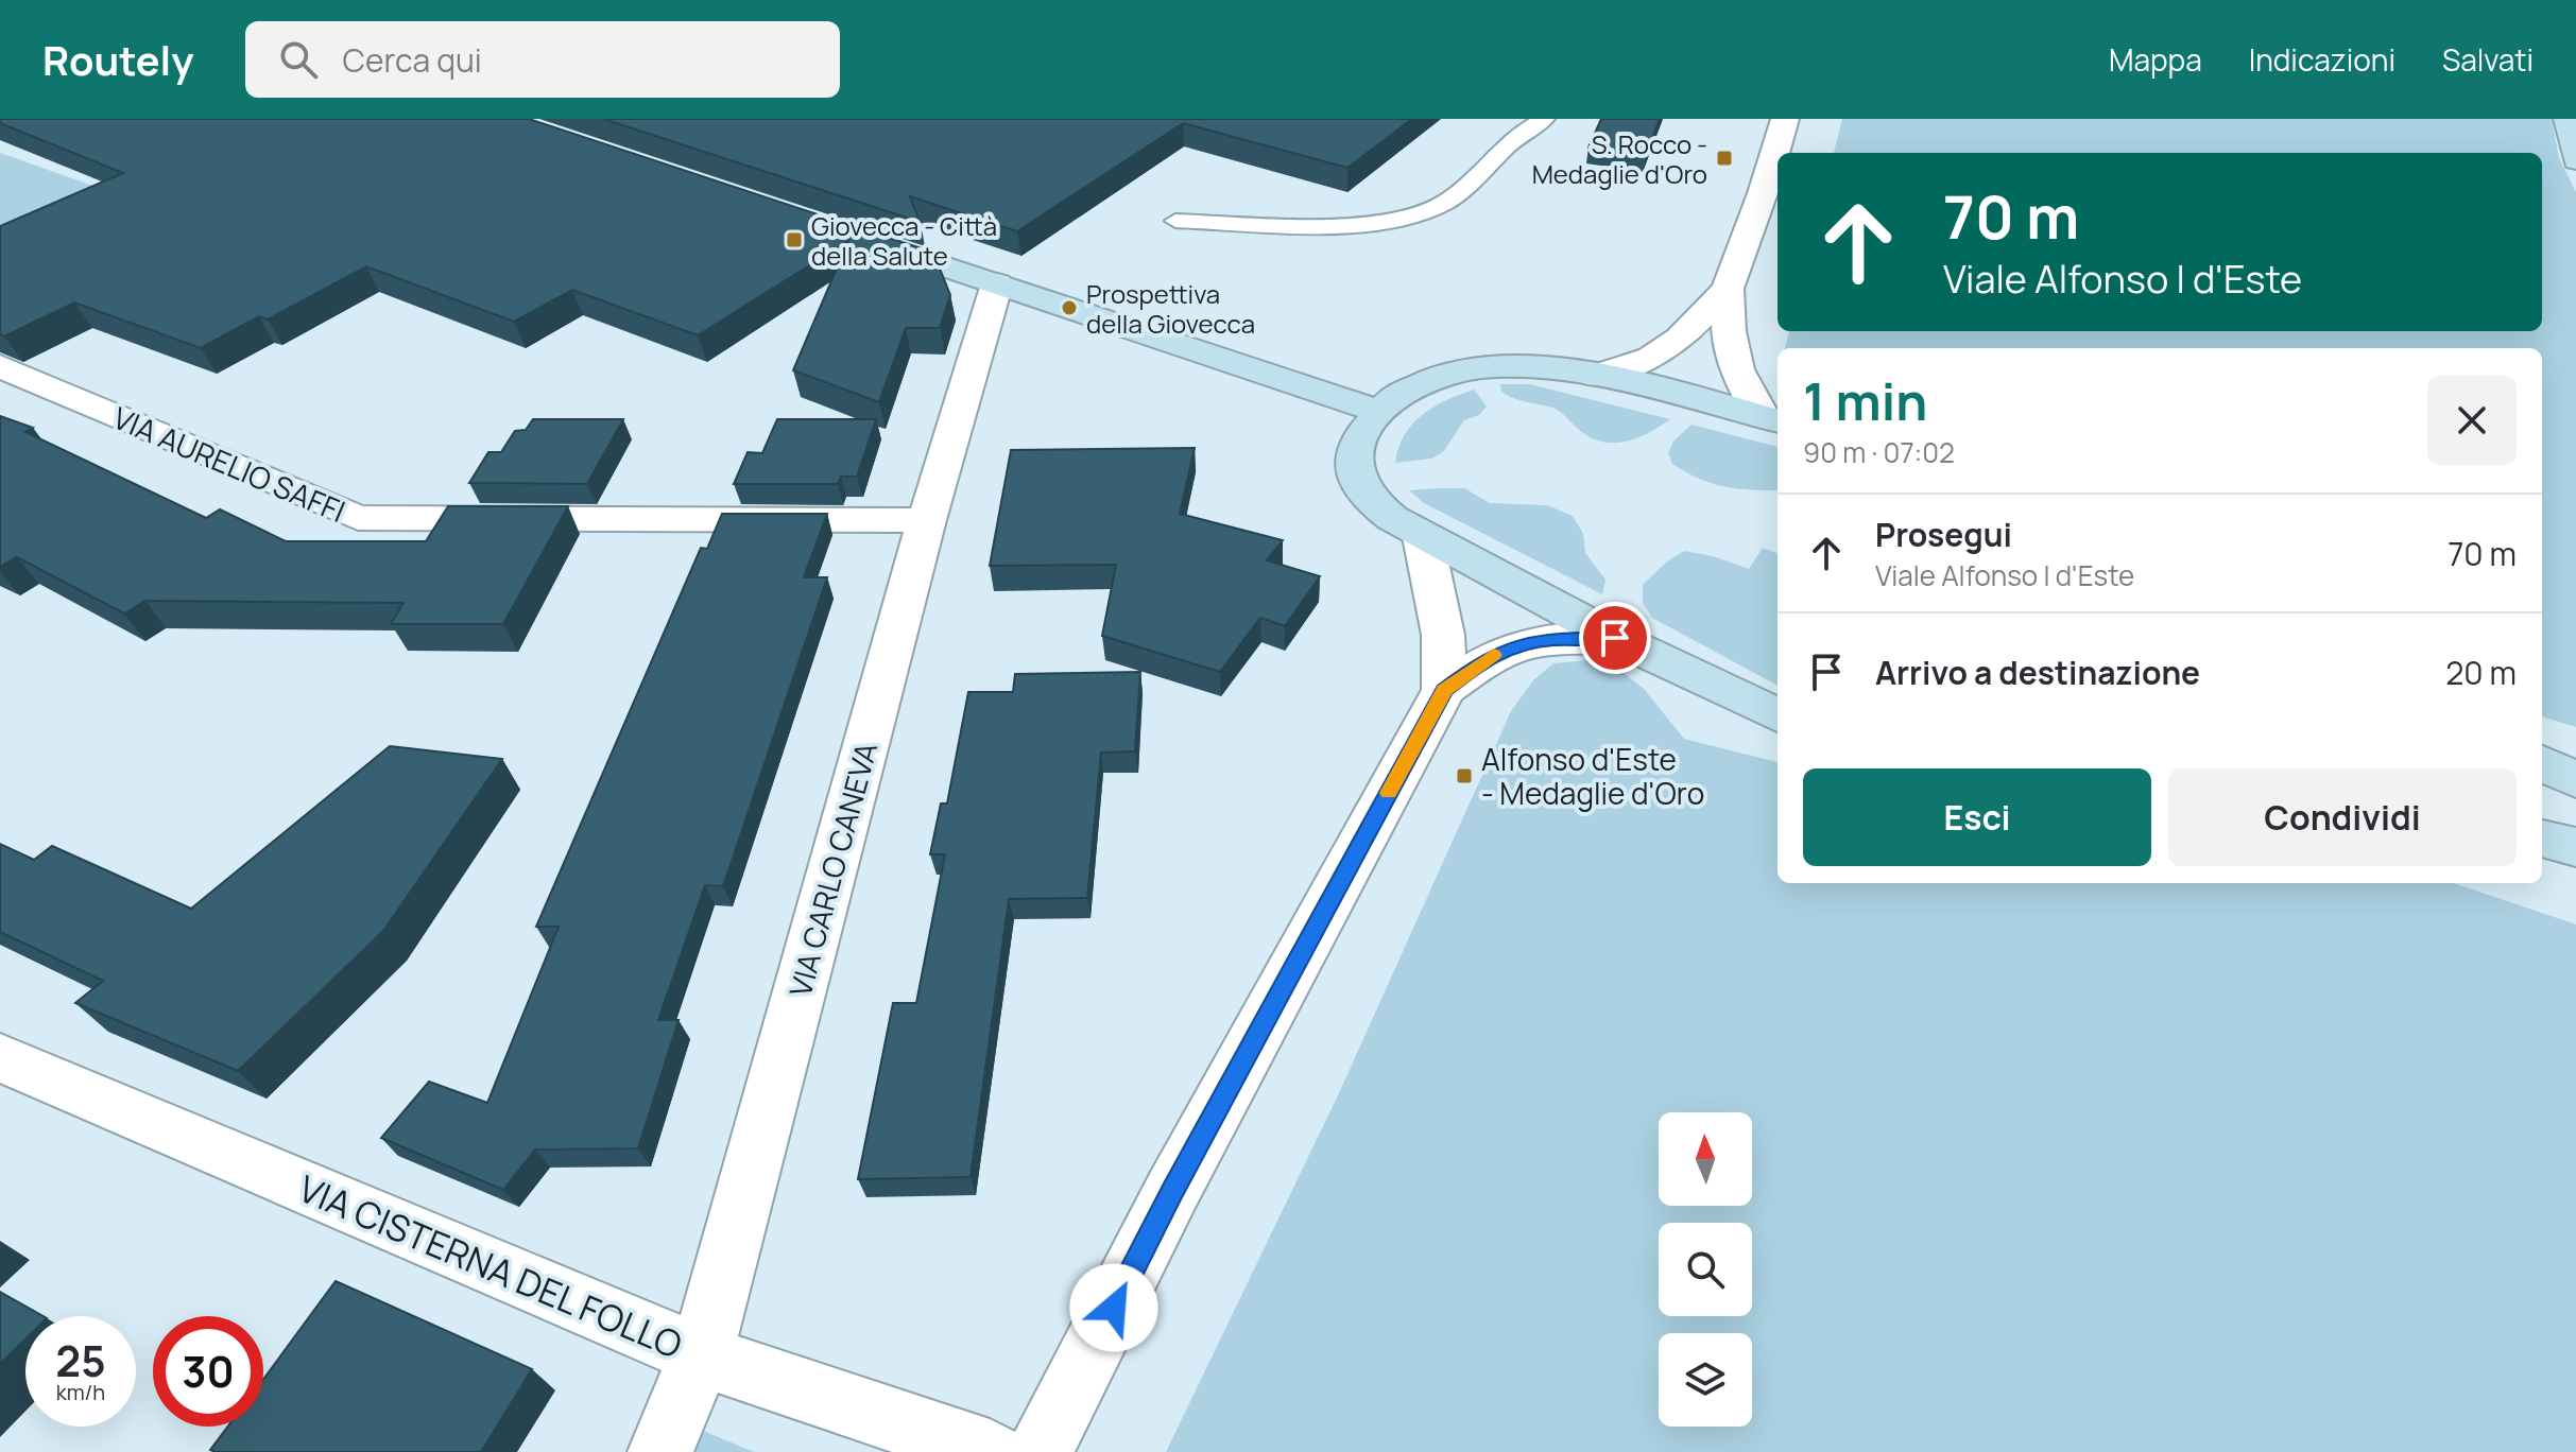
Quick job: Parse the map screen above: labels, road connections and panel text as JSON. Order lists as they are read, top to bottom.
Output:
{
  "streets": {
    "street": ["VIA AURELIO SAFFI", "VIA CARLO CANEVA", "VIA CISTERNA DEL FOLLO"]
  },
  "crossings": [
    ["VIA AURELIO SAFFI", "VIA CARLO CANEVA"],
    ["VIA CARLO CANEVA", "VIA CISTERNA DEL FOLLO"]
  ],
  "places": {
    "transit": ["S. Rocco - Medaglie d'Oro", "Giovecca - Città della Salute", "Alfonso d'Este - Medaglie d'Oro"],
    "other": ["Prospettiva della Giovecca"]
  },
  "north": "top",
  "page": {
    "header": "Routely",
    "search": "Cerca qui",
    "nav": ["Mappa", "Indicazioni", "Salvati"],
    "turn": ["70 m", "Viale Alfonso I d'Este"],
    "heading": ["1 min", "90 m · 07:02"],
    "list": [
      {
        "name": "Prosegui",
        "note": "Viale Alfonso I d'Este",
        "value": "70 m"
      },
      {
        "name": "Arrivo a destinazione",
        "value": "20 m"
      }
    ],
    "buttons": ["Esci", "Condividi"],
    "speed": "25 km/h",
    "limit": "30"
  }
}
